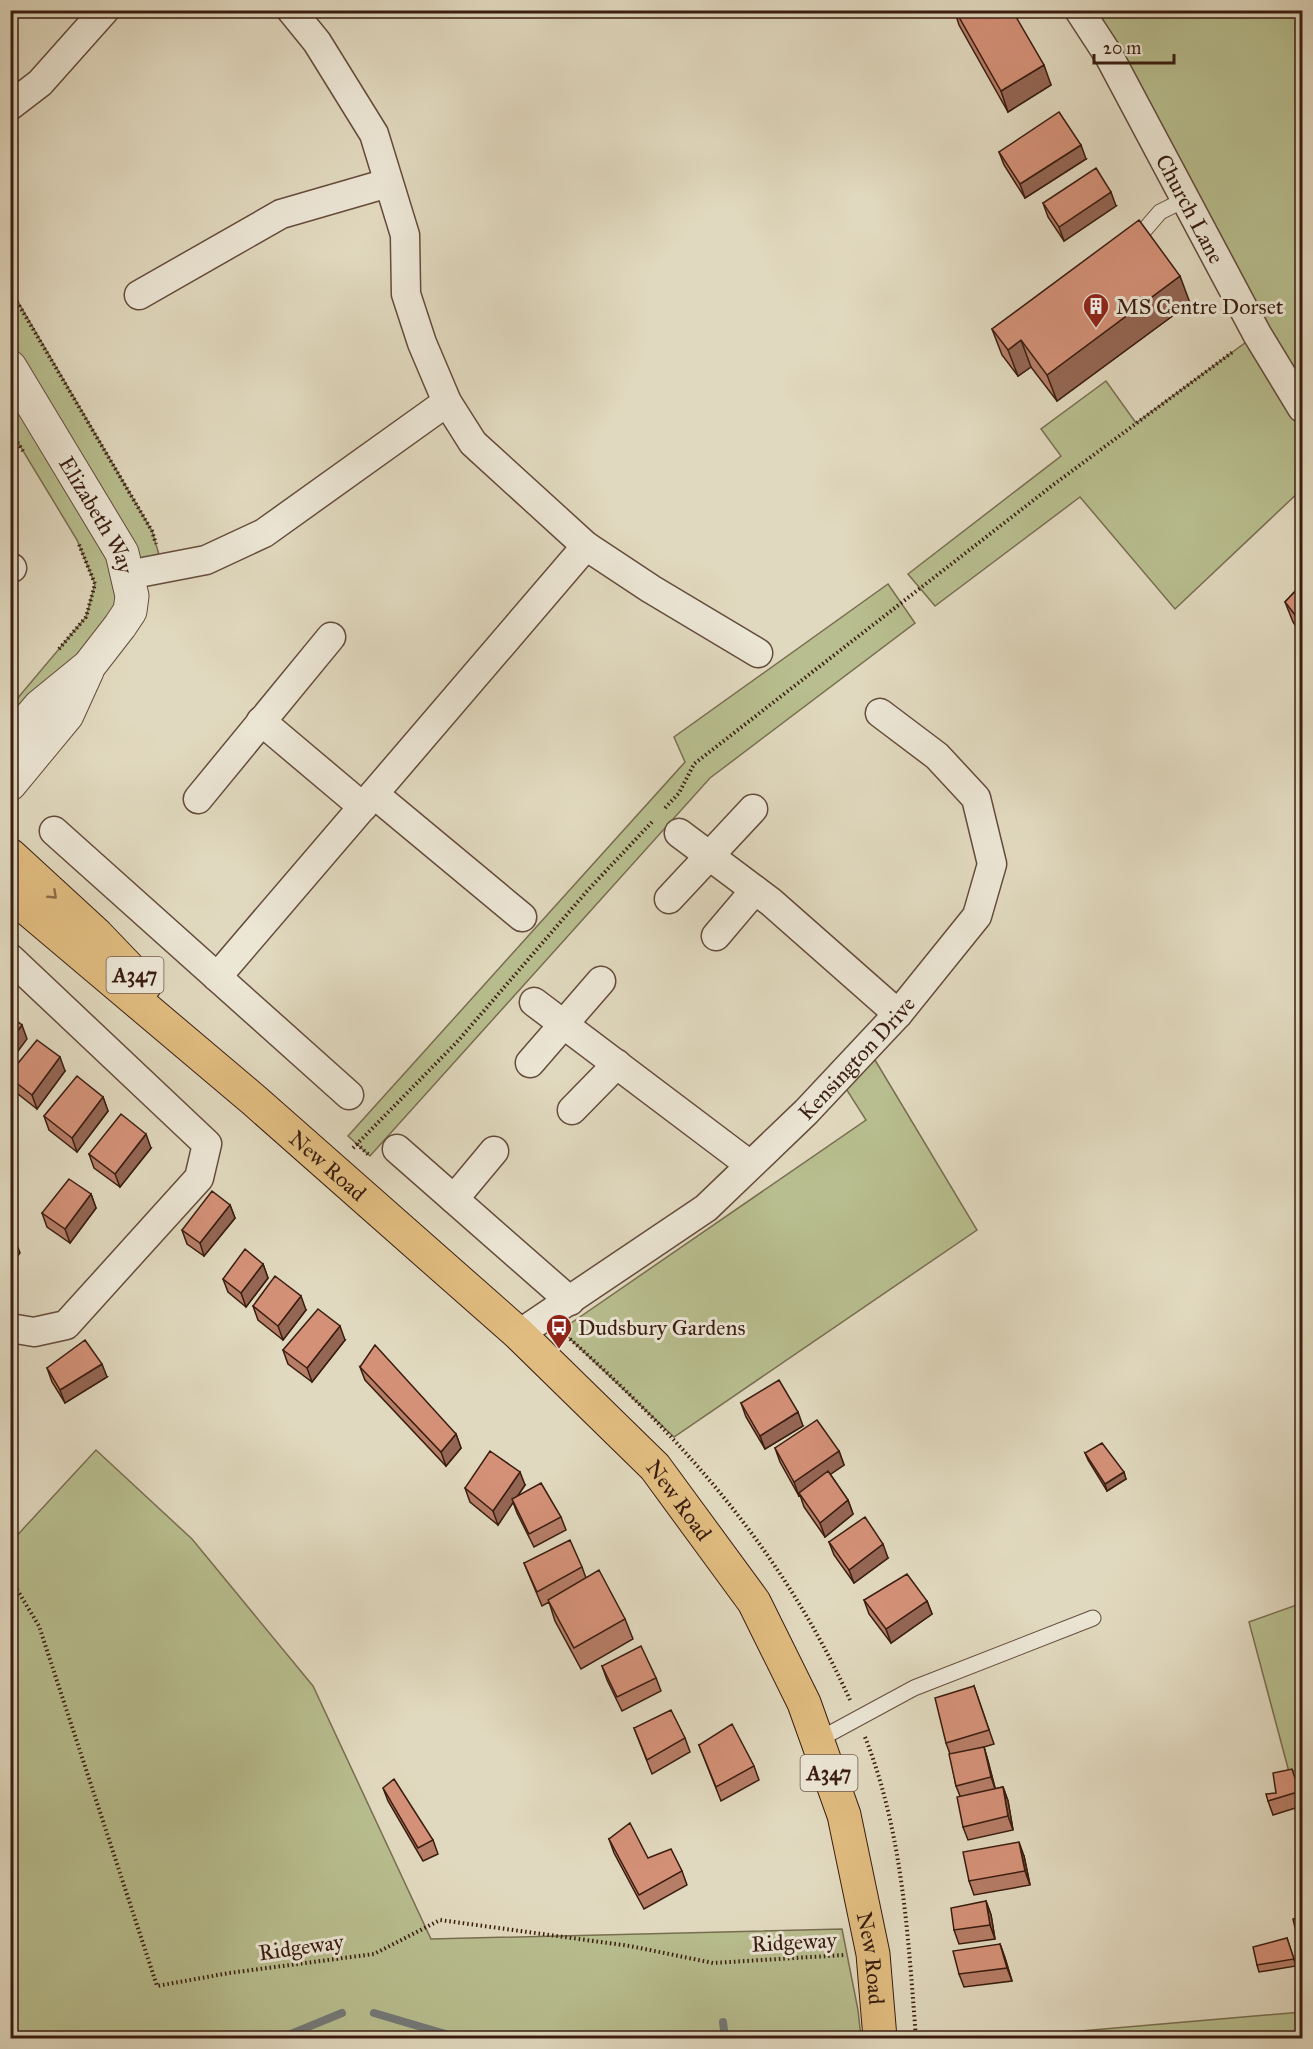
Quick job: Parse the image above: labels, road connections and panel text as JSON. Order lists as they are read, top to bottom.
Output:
{
  "streets": {
    "main road": ["A347", "New Road"],
    "street": ["Church Lane", "Elizabeth Way", "Kensington Drive"],
    "path": ["Ridgeway"]
  },
  "crossings": [
    ["Kensington Drive", "New Road"],
    ["New Road", "Ridgeway"]
  ],
  "places": {
    "building": ["MS Centre Dorset"],
    "bus stop": ["Dudsbury Gardens"]
  },
  "scale_bar": "20 m"
}
